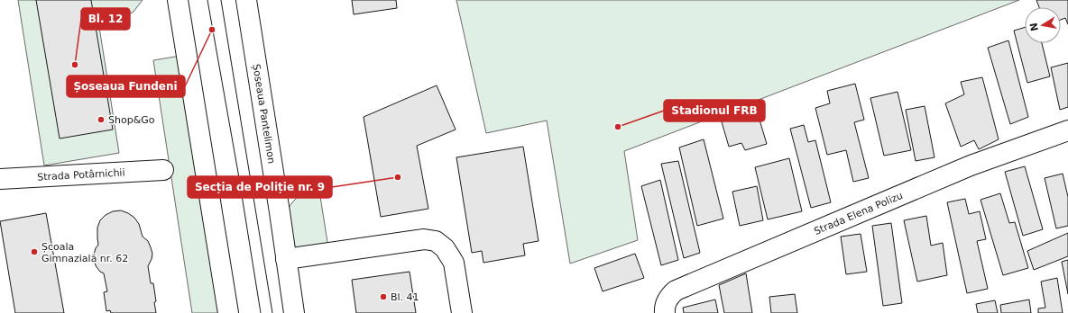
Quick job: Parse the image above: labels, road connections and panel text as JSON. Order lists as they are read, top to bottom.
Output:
{
  "streets": {
    "street": ["Șoseaua Pantelimon", "Strada Potârnichii", "Strada Elena Polizu"]
  },
  "places": [
    "Șoseaua Fundeni",
    "Bl. 12",
    "Shop&Go",
    "Stadionul FRB",
    "Secția de Poliție nr. 9",
    "Școala Gimnazială nr. 62",
    "Bl. 41"
  ],
  "north": "left"
}
